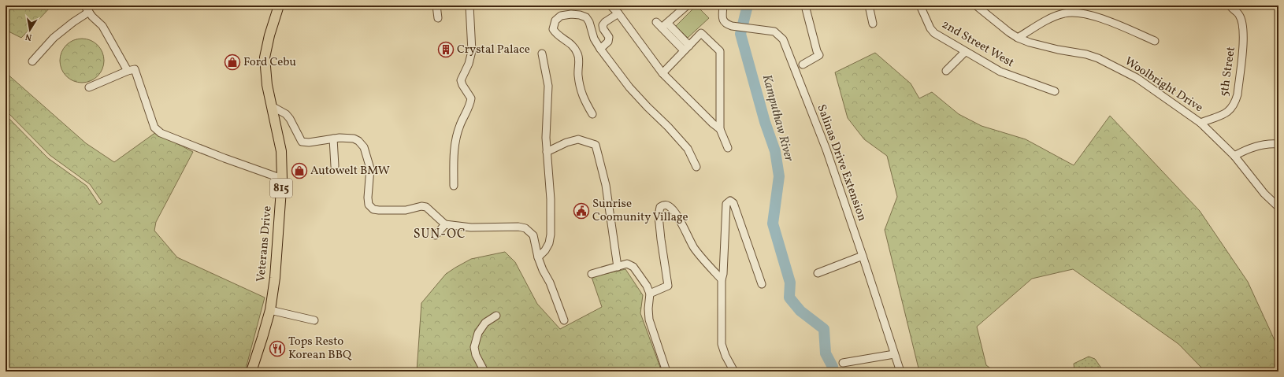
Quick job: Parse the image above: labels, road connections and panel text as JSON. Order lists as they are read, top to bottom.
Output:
{
  "streets": {
    "main road": ["815", "Veterans Drive"],
    "street": [
      "2nd Street West",
      "5th Street",
      "Woolbright Drive",
      "Salinas Drive Extension"
    ]
  },
  "crossings": [
    ["5th Street", "Woolbright Drive"]
  ],
  "districts": ["SUN-OC"],
  "water": ["Kamputhaw River"],
  "places": {
    "building": ["Crystal Palace"],
    "shop": ["Ford Cebu", "Autowelt BMW"],
    "public building": ["Sunrise Coomunity Village"],
    "restaurant": ["Tops Resto Korean BBQ"]
  },
  "north": "bottom"
}
